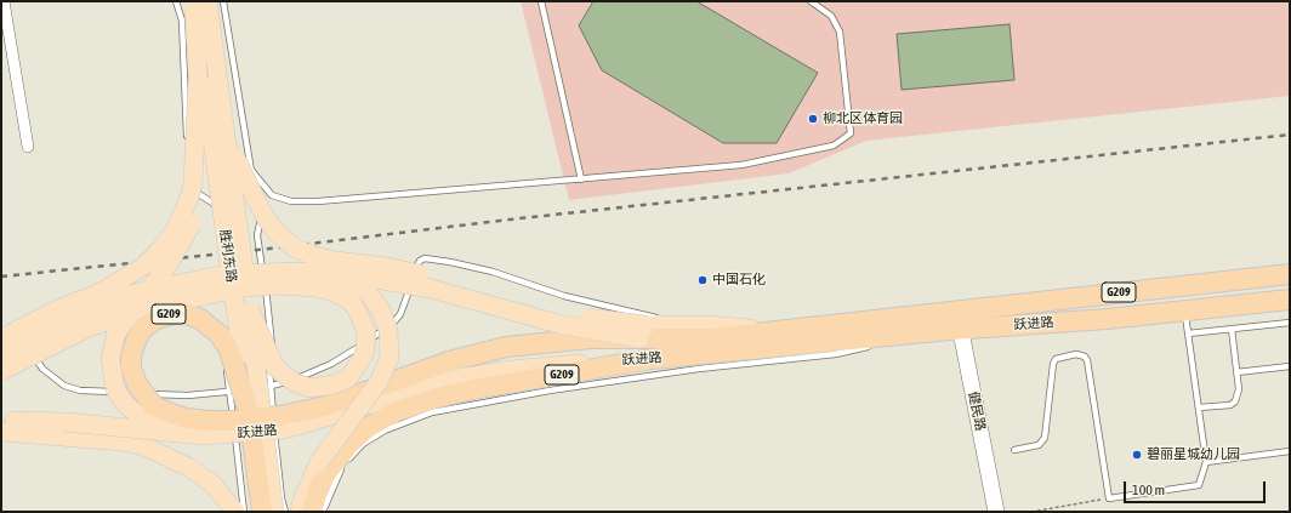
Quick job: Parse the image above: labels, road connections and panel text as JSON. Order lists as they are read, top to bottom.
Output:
{
  "streets": {
    "highway": ["胜利东路", "G209", "跃进路"],
    "main road": ["健民路"]
  },
  "crossings": [
    ["胜利东路", "G209"],
    ["G209", "跃进路"],
    ["跃进路", "健民路"]
  ],
  "places": ["柳北区体育园", "中国石化", "碧丽星城幼儿园"],
  "scale_bar": "100 m"
}
